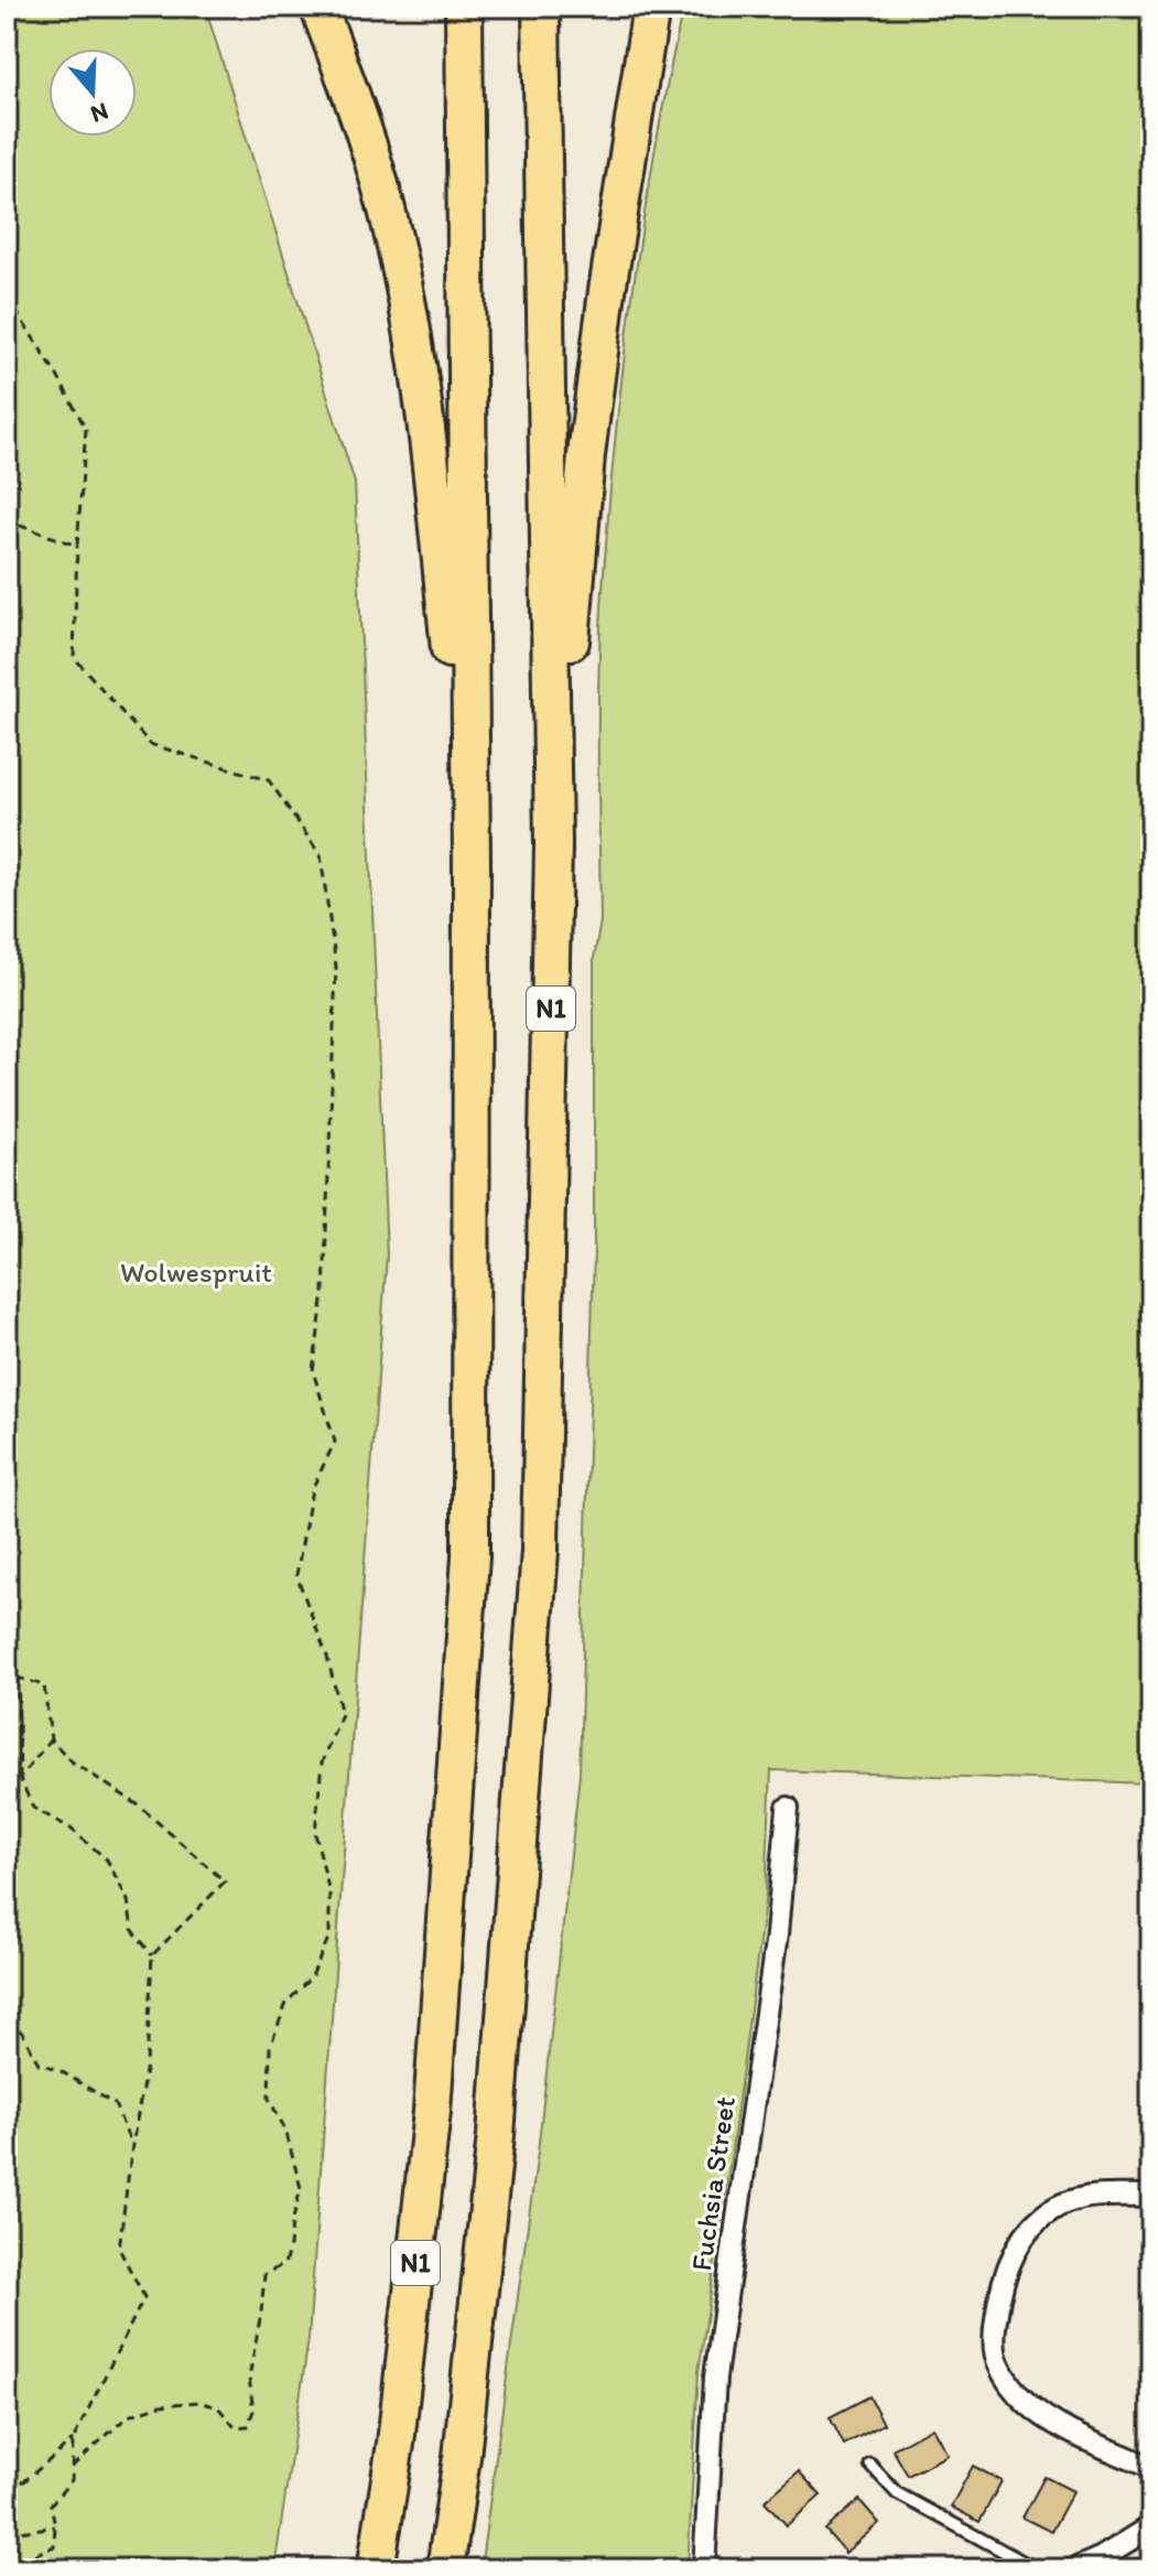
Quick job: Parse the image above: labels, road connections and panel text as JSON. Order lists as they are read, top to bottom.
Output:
{
  "streets": {
    "highway": ["N1"],
    "street": ["Fuchsia Street"]
  },
  "parks": ["Wolwespruit"],
  "north": "bottom"
}
